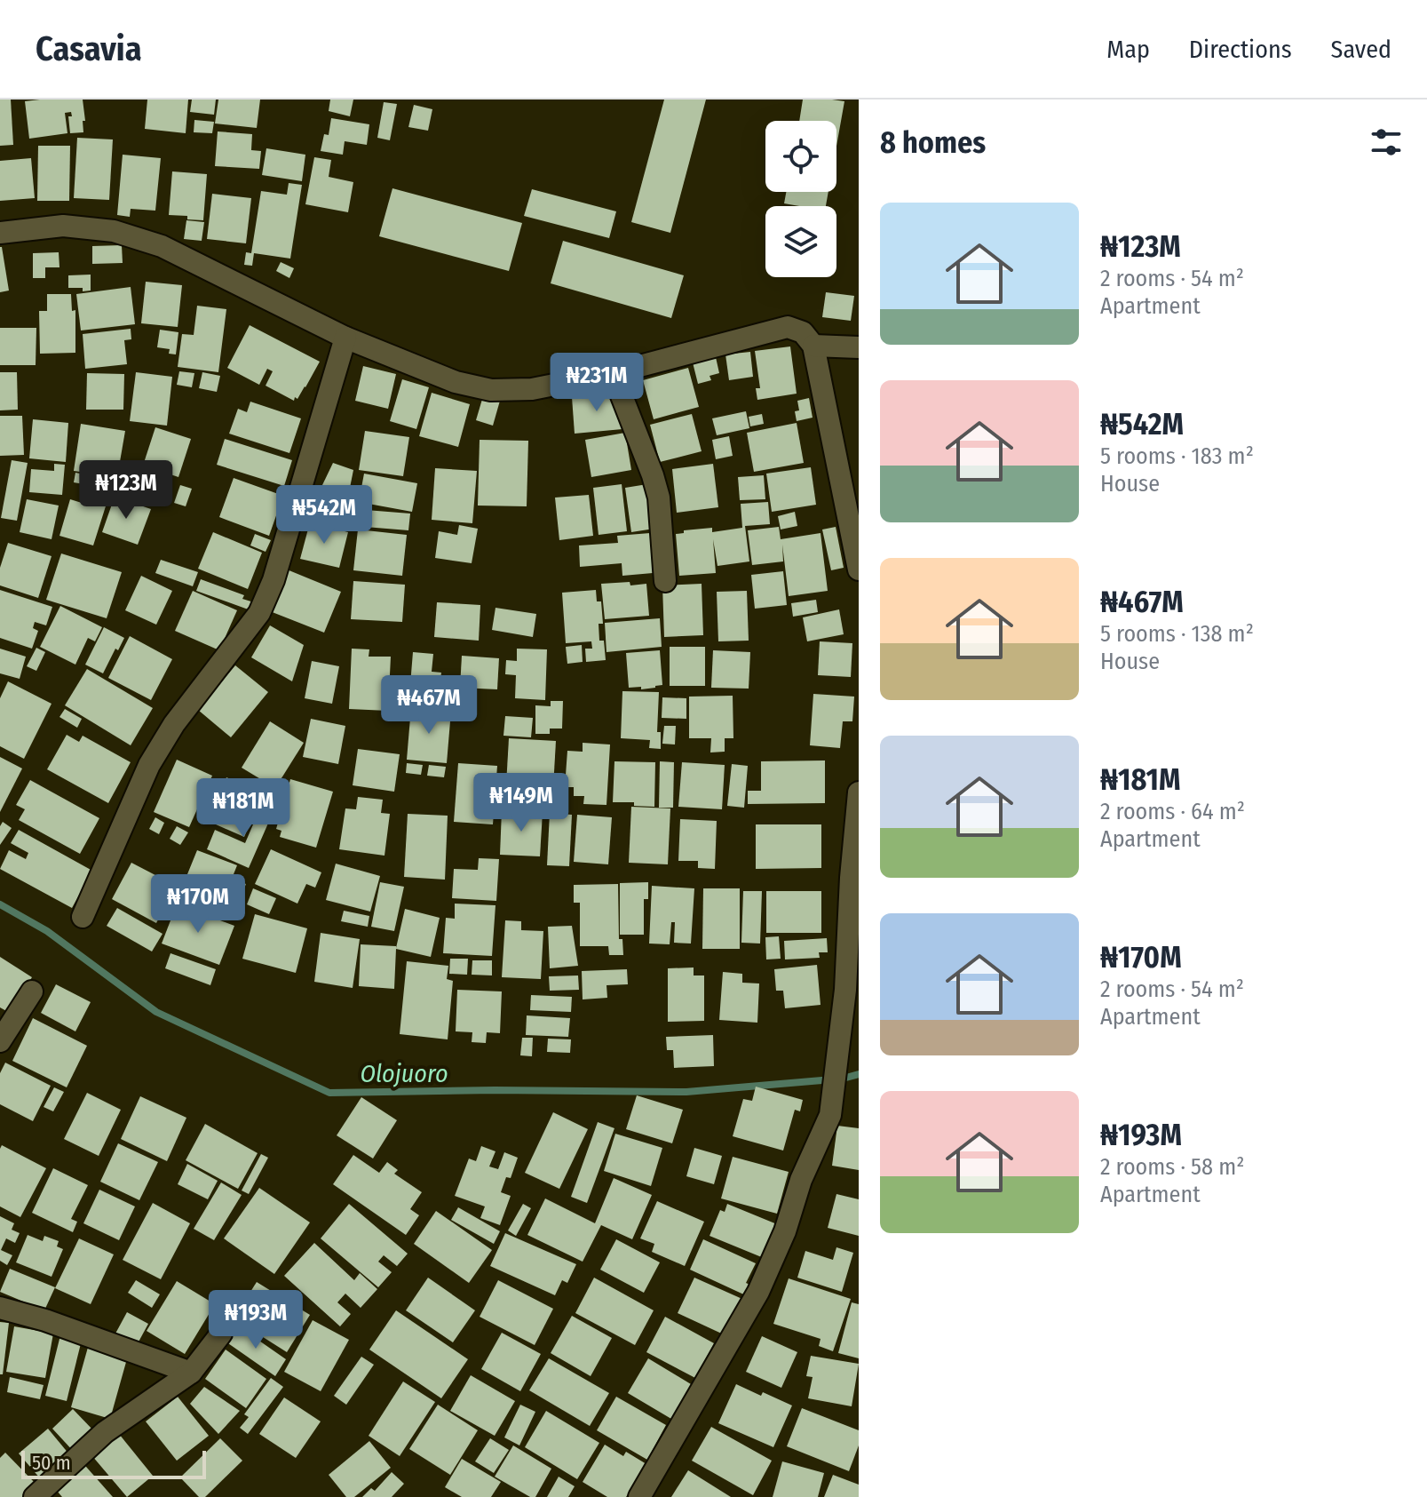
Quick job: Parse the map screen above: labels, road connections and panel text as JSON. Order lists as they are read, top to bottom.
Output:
{
  "water": ["Olojuoro"],
  "scale_bar": "50 m",
  "page": {
    "header": "Casavia",
    "nav": ["Map", "Directions", "Saved"],
    "heading": "8 homes",
    "list": [
      {
        "name": "₦123M",
        "note": "2 rooms · 54 m² · Apartment"
      },
      {
        "name": "₦542M",
        "note": "5 rooms · 183 m² · House"
      },
      {
        "name": "₦467M",
        "note": "5 rooms · 138 m² · House"
      },
      {
        "name": "₦181M",
        "note": "2 rooms · 64 m² · Apartment"
      },
      {
        "name": "₦170M",
        "note": "2 rooms · 54 m² · Apartment"
      },
      {
        "name": "₦193M",
        "note": "2 rooms · 58 m² · Apartment"
      }
    ],
    "price": [
      "₦231M",
      "₦123M",
      "₦542M",
      "₦467M",
      "₦149M",
      "₦181M",
      "₦170M",
      "₦193M"
    ],
    "scale": "50 m"
  }
}
